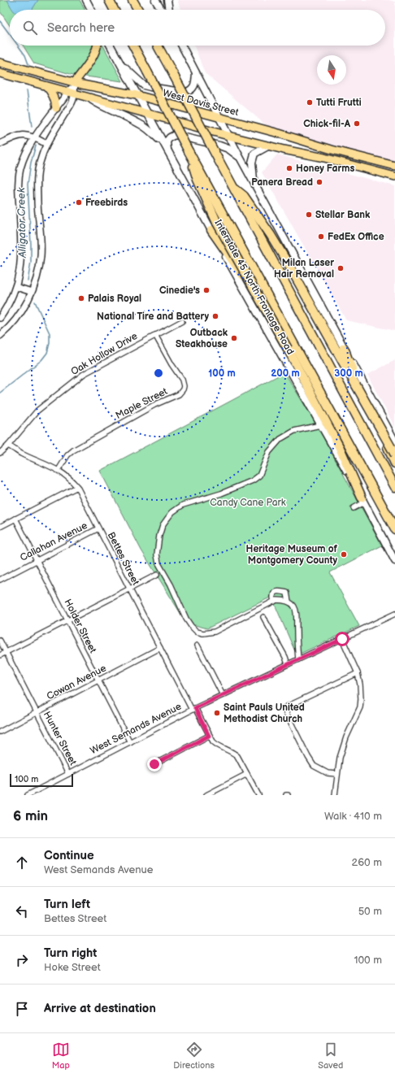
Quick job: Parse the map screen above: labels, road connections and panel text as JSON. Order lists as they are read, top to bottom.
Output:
{
  "streets": {
    "main road": ["West Davis Street", "Interstate 45 North Frontage Road"],
    "street": [
      "Oak Hollow Drive",
      "Maple Street",
      "Callahan Avenue",
      "Bettes Street",
      "Holder Street",
      "Cowan Avenue",
      "West Semands Avenue",
      "Hunter Street"
    ]
  },
  "crossings": [
    ["West Davis Street", "Interstate 45 North Frontage Road"],
    ["Oak Hollow Drive", "Maple Street"],
    ["Oak Hollow Drive", "Bettes Street"],
    ["Maple Street", "Bettes Street"],
    ["Callahan Avenue", "Bettes Street"],
    ["Callahan Avenue", "Holder Street"],
    ["Bettes Street", "Cowan Avenue"],
    ["Bettes Street", "West Semands Avenue"],
    ["Holder Street", "Cowan Avenue"],
    ["Holder Street", "West Semands Avenue"],
    ["Cowan Avenue", "Hunter Street"],
    ["West Semands Avenue", "Hunter Street"]
  ],
  "water": ["Alligator Creek"],
  "parks": ["Candy Cane Park"],
  "places": [
    "Tutti Frutti",
    "Chick-fil-A",
    "Honey Farms",
    "Panera Bread",
    "Freebirds",
    "Stellar Bank",
    "FedEx Office",
    "Milan Laser Hair Removal",
    "Cinedie's",
    "Palais Royal",
    "National Tire and Battery",
    "Outback Steakhouse",
    "Heritage Museum of Montgomery County",
    "Saint Pauls United Methodist Church"
  ],
  "scale_bar": "100 m",
  "north": "bottom",
  "page": {
    "search": "Search here",
    "scale": "100 m",
    "heading": ["6 min", "Walk · 410 m"],
    "list": [
      ["Continue", "West Semands Avenue", "260 m"],
      ["Turn left", "Bettes Street", "50 m"],
      ["Turn right", "Hoke Street", "100 m"],
      "Arrive at destination"
    ],
    "nav": ["Map", "Directions", "Saved"]
  },
  "rings": ["100 m", "200 m", "300 m"]
}
